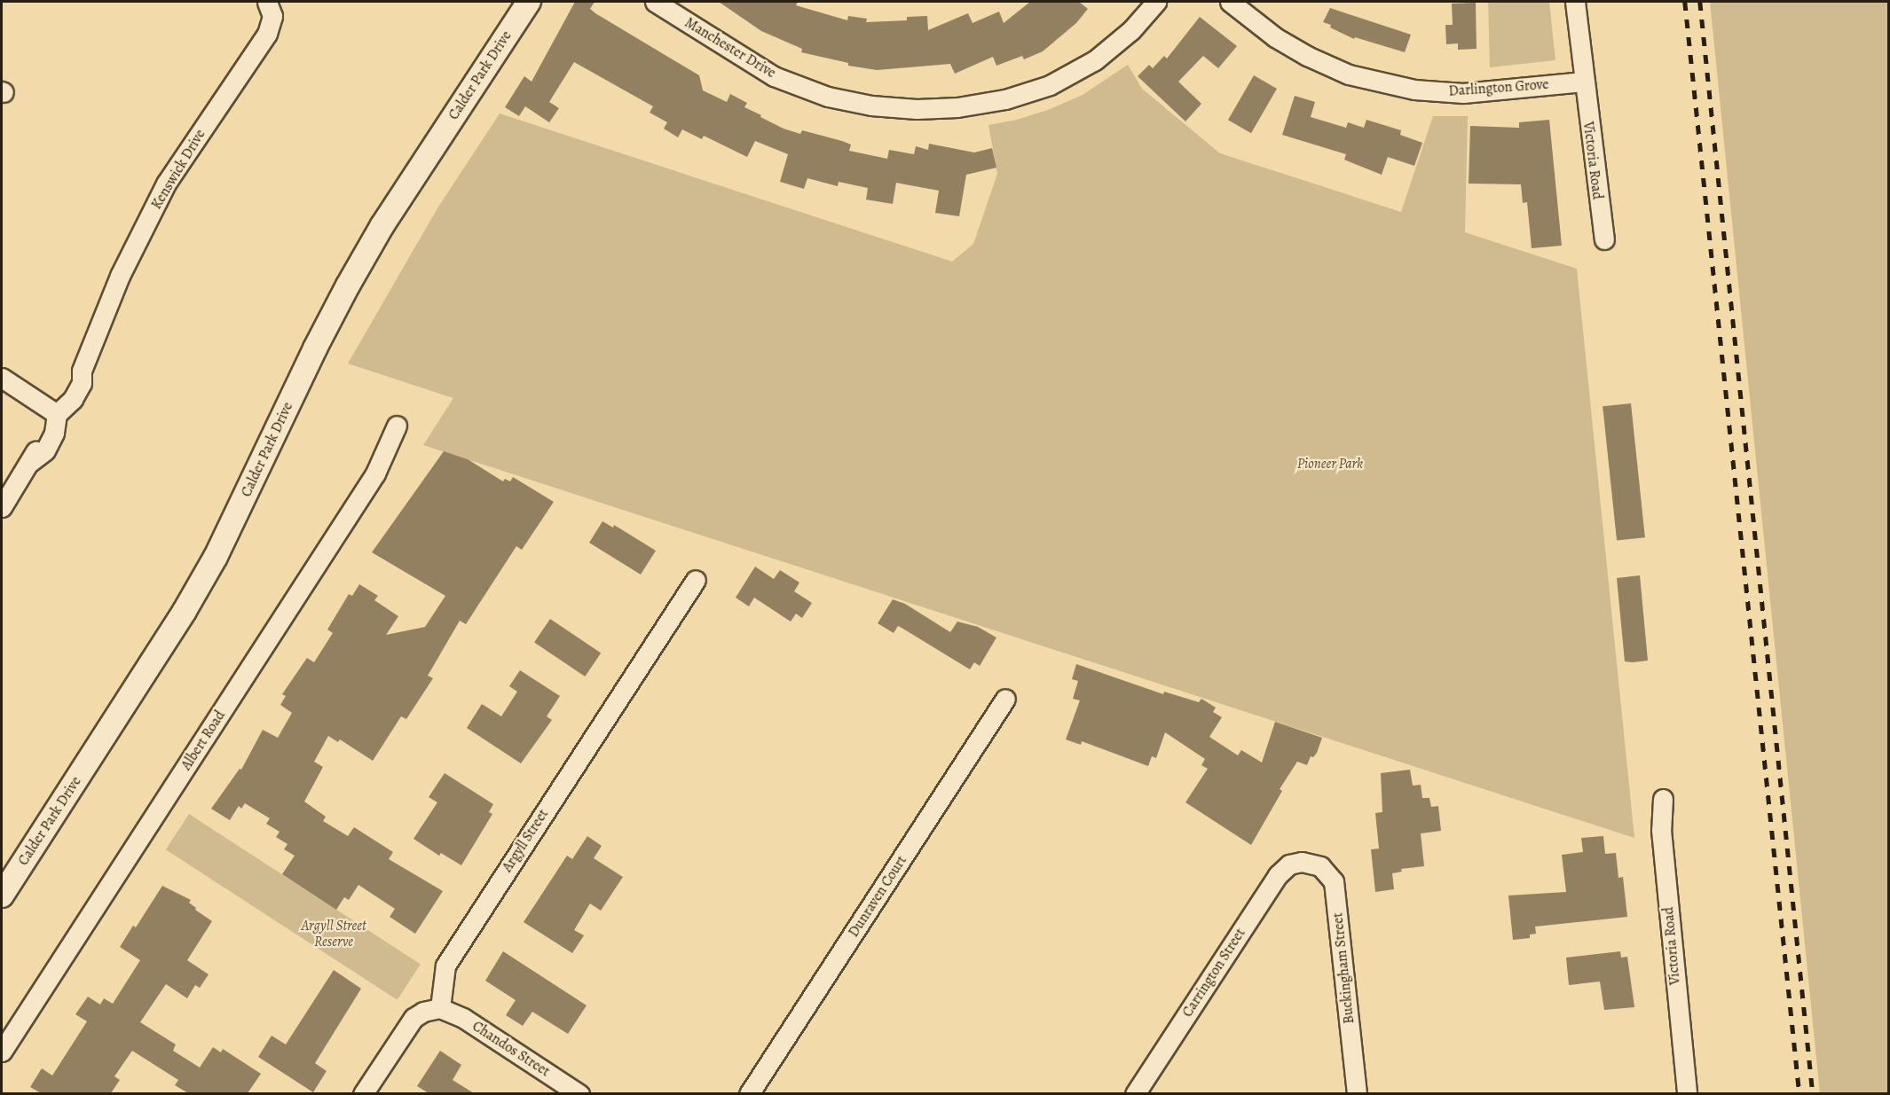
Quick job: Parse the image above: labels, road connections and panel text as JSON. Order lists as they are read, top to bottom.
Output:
{
  "streets": {
    "street": [
      "Manchester Drive",
      "Calder Park Drive",
      "Darlington Grove",
      "Victoria Road",
      "Kenswick Drive",
      "Albert Road",
      "Argyll Street",
      "Dunraven Court",
      "Buckingham Street",
      "Carrington Street",
      "Chandos Street"
    ]
  },
  "crossings": [
    ["Darlington Grove", "Victoria Road"],
    ["Argyll Street", "Chandos Street"],
    ["Buckingham Street", "Carrington Street"]
  ],
  "parks": ["Pioneer Park", "Argyll Street Reserve"]
}
